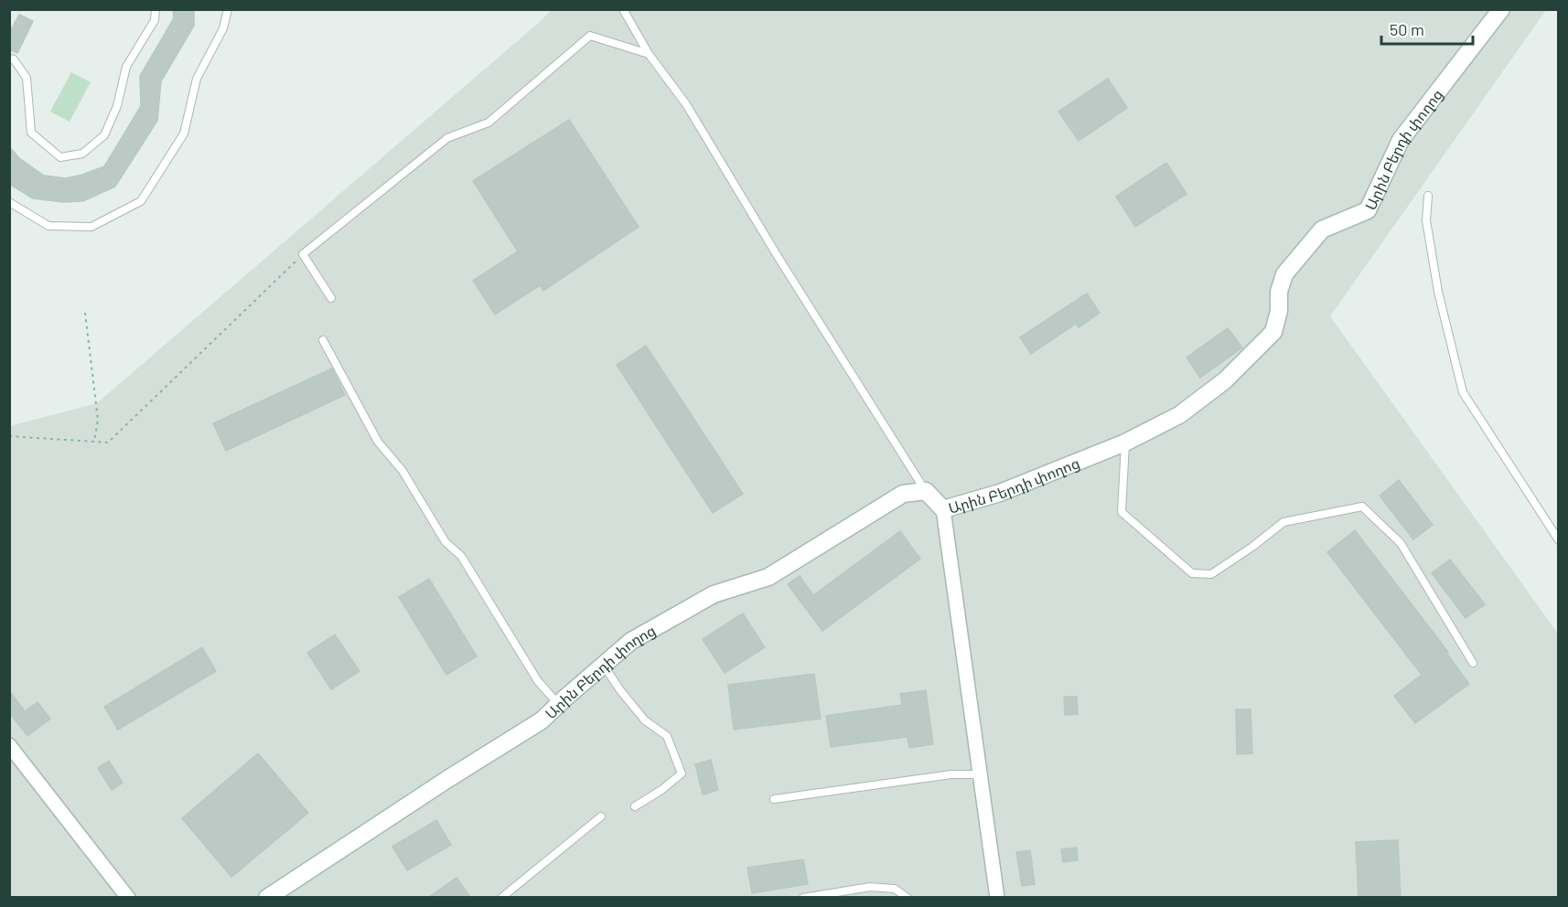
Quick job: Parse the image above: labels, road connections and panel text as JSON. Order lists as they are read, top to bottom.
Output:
{
  "streets": {
    "street": ["Արին Բերդի փողոց"]
  },
  "scale_bar": "50 m"
}
